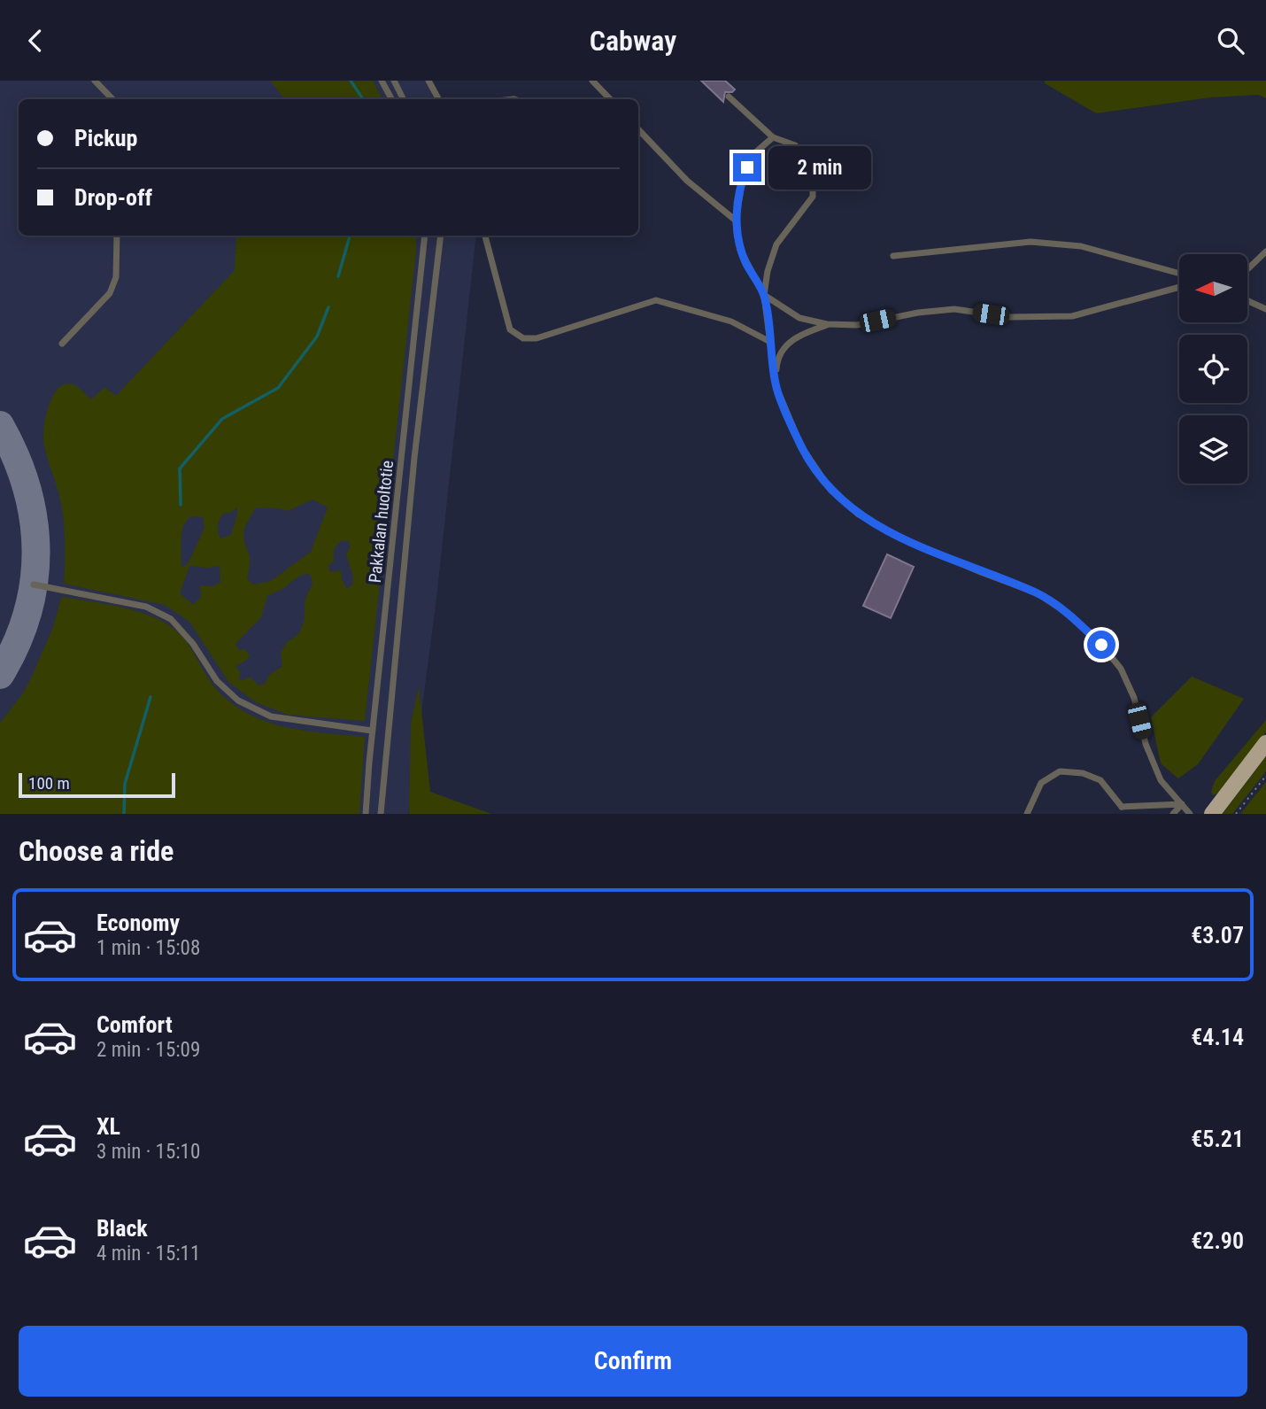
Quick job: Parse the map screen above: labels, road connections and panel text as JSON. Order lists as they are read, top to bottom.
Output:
{
  "streets": {
    "lane": ["Pakkalan huoltotie"]
  },
  "scale_bar": "100 m",
  "north": "left",
  "page": {
    "header": "Cabway",
    "banner": ["Pickup", "Drop-off"],
    "bubble": "2 min",
    "scale": "100 m",
    "heading": "Choose a ride",
    "list": [
      {
        "name": "Economy",
        "note": "1 min · 15:08",
        "value": "€3.07"
      },
      {
        "name": "Comfort",
        "note": "2 min · 15:09",
        "value": "€4.14"
      },
      {
        "name": "XL",
        "note": "3 min · 15:10",
        "value": "€5.21"
      },
      {
        "name": "Black",
        "note": "4 min · 15:11",
        "value": "€2.90"
      }
    ],
    "buttons": "Confirm"
  }
}
